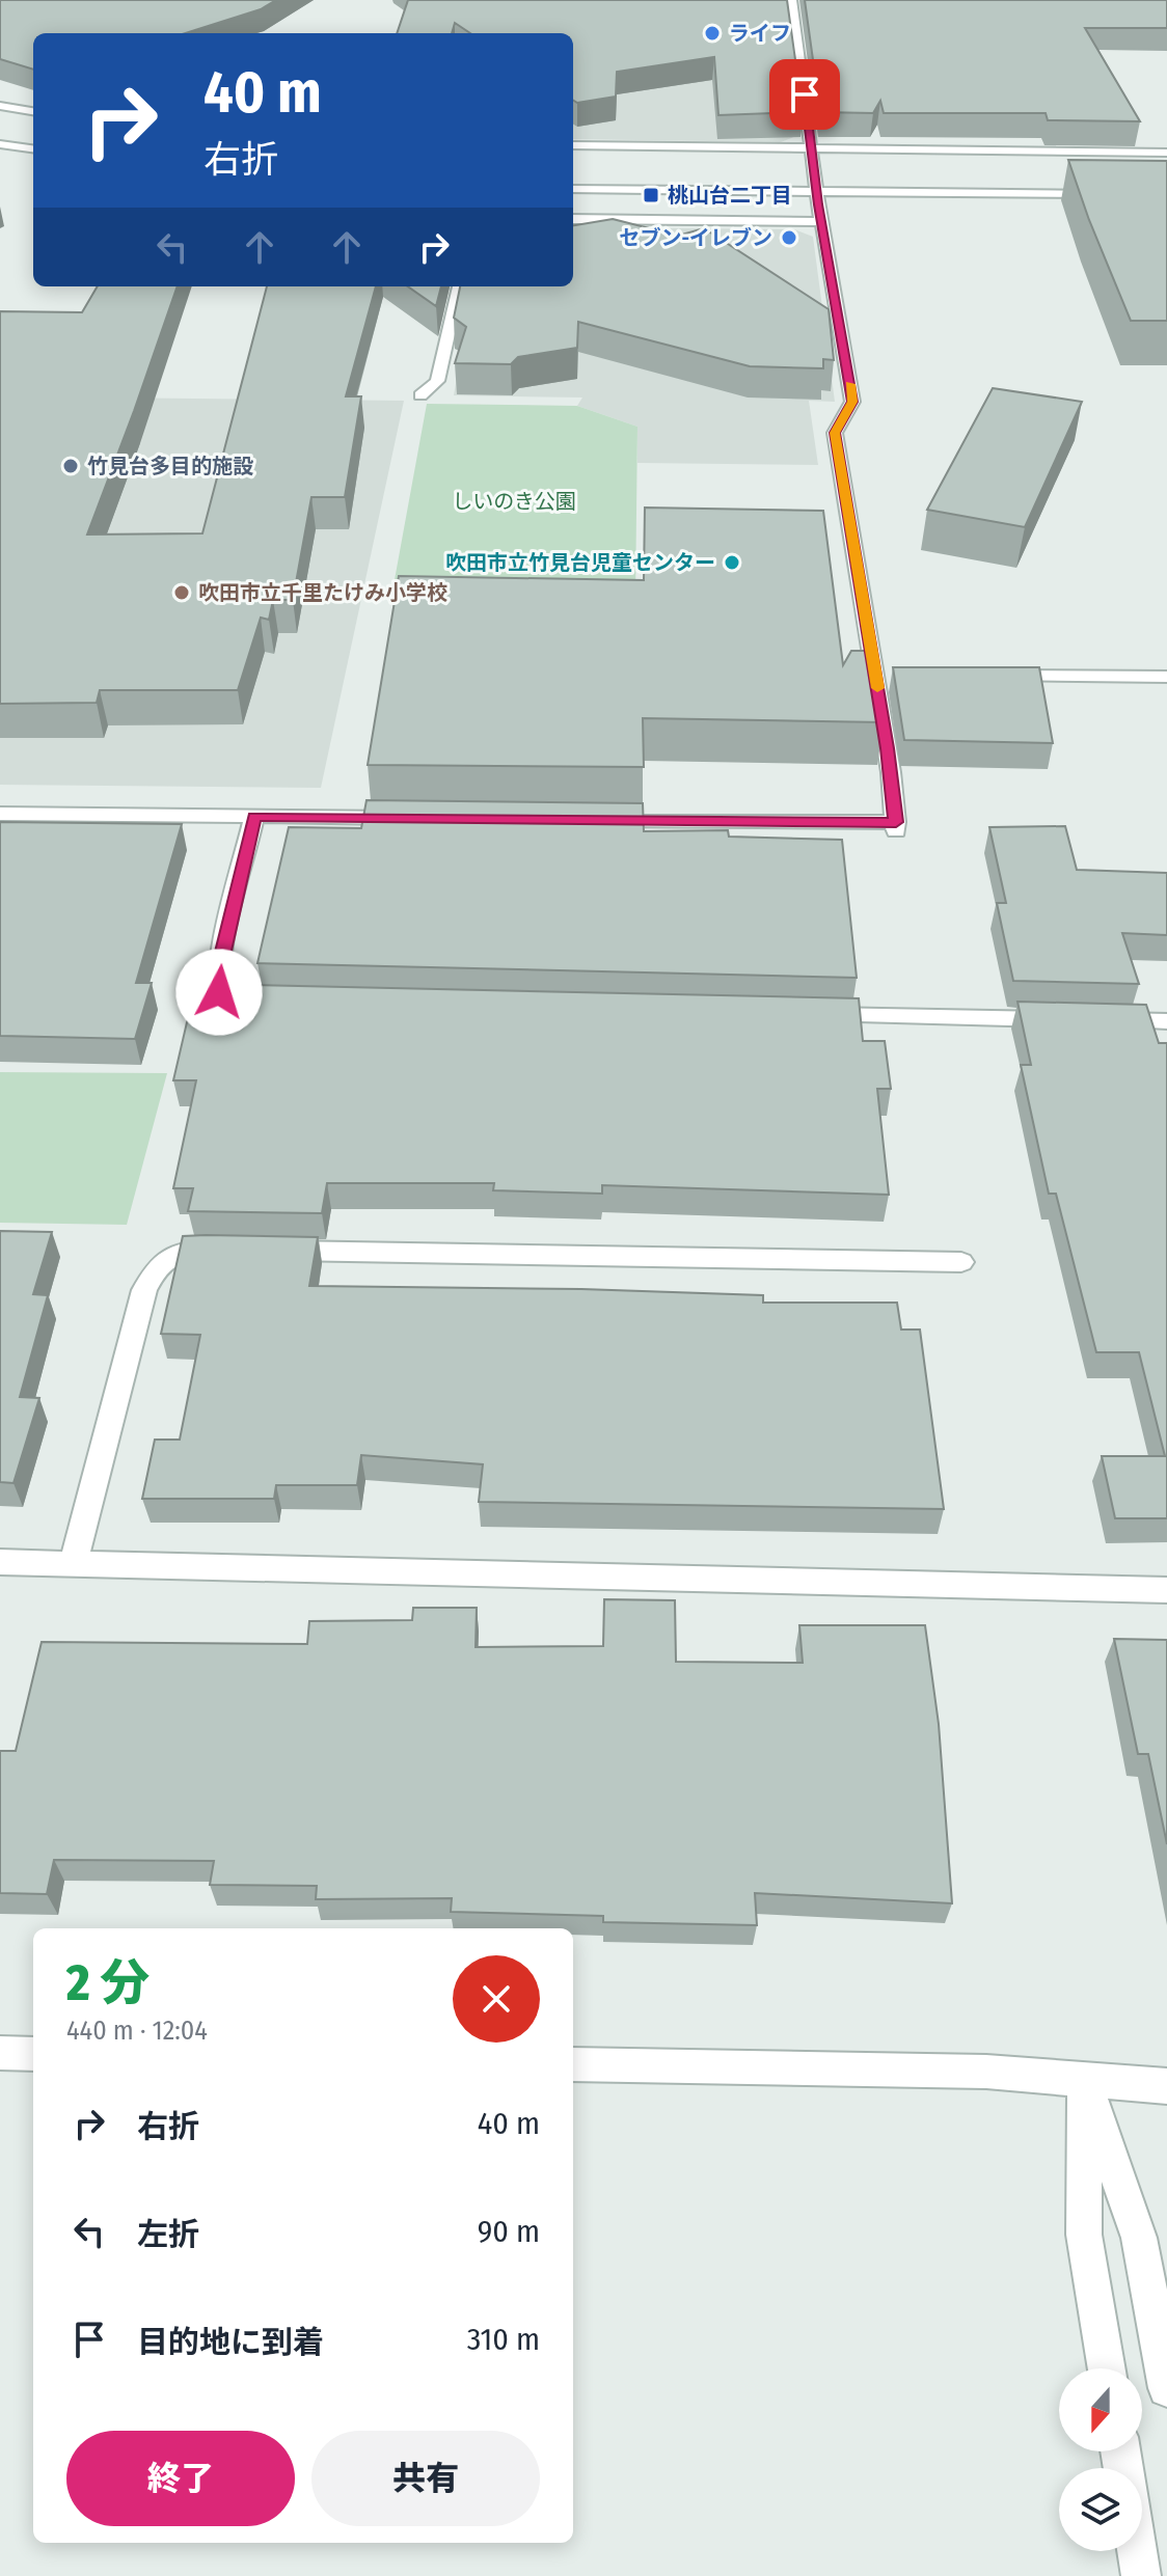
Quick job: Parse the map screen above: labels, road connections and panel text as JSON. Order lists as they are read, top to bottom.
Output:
{
  "parks": ["しいのき公園"],
  "places": {
    "other": [
      "ライフ",
      "セブン-イレブン",
      "竹見台多目的施設",
      "吹田市立竹見台児童センター",
      "吹田市立千里たけみ小学校"
    ],
    "transit": ["桃山台二丁目"]
  },
  "north": "bottom",
  "page": {
    "turn": ["40 m", "右折"],
    "heading": ["2 分", "440 m · 12:04"],
    "list": [
      {
        "name": "右折",
        "value": "40 m"
      },
      {
        "name": "左折",
        "value": "90 m"
      },
      {
        "name": "目的地に到着",
        "value": "310 m"
      }
    ],
    "buttons": ["終了", "共有"]
  }
}
